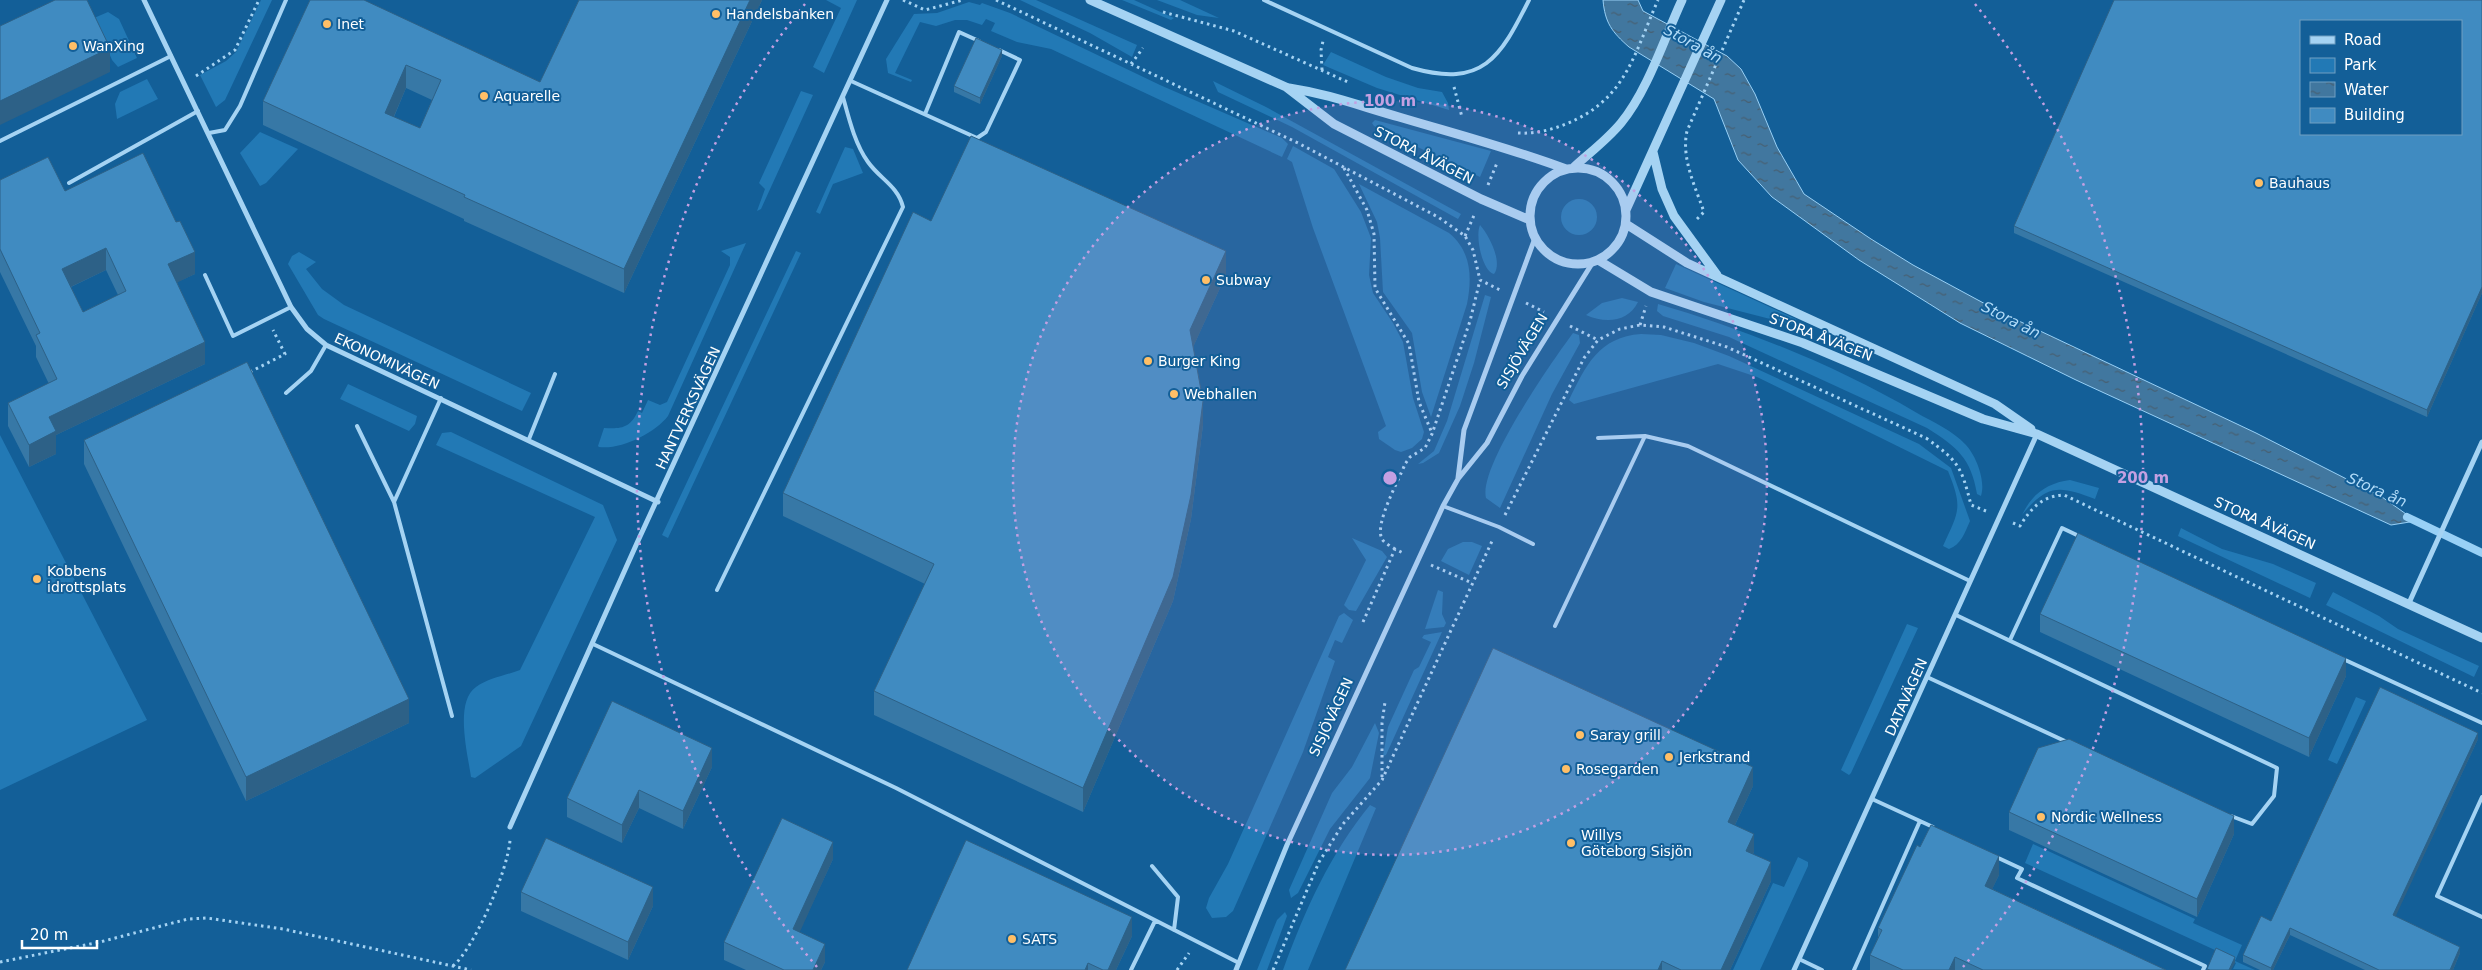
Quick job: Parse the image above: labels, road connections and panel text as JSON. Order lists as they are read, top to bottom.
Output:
{
  "streets": {
    "street": [
      "STORA ÅVÄGEN",
      "SISJÖVÄGEN",
      "EKONOMIVÄGEN",
      "HANTVERKSVÄGEN",
      "DATAVÄGEN"
    ]
  },
  "crossings": [
    ["STORA ÅVÄGEN", "SISJÖVÄGEN"],
    ["STORA ÅVÄGEN", "DATAVÄGEN"],
    ["EKONOMIVÄGEN", "HANTVERKSVÄGEN"]
  ],
  "water": ["Stora ån"],
  "places": [
    "Handelsbanken",
    "Inet",
    "WanXing",
    "Aquarelle",
    "Bauhaus",
    "Subway",
    "Burger King",
    "Webhallen",
    "Kobbens idrottsplats",
    "Saray grill",
    "Jerkstrand",
    "Rosegarden",
    "Nordic Wellness",
    "Willys Göteborg Sisjön",
    "SATS"
  ],
  "legend": [
    "Road",
    "Park",
    "Water",
    "Building"
  ],
  "scale_bar": "20 m",
  "rings": ["100 m", "200 m"]
}
